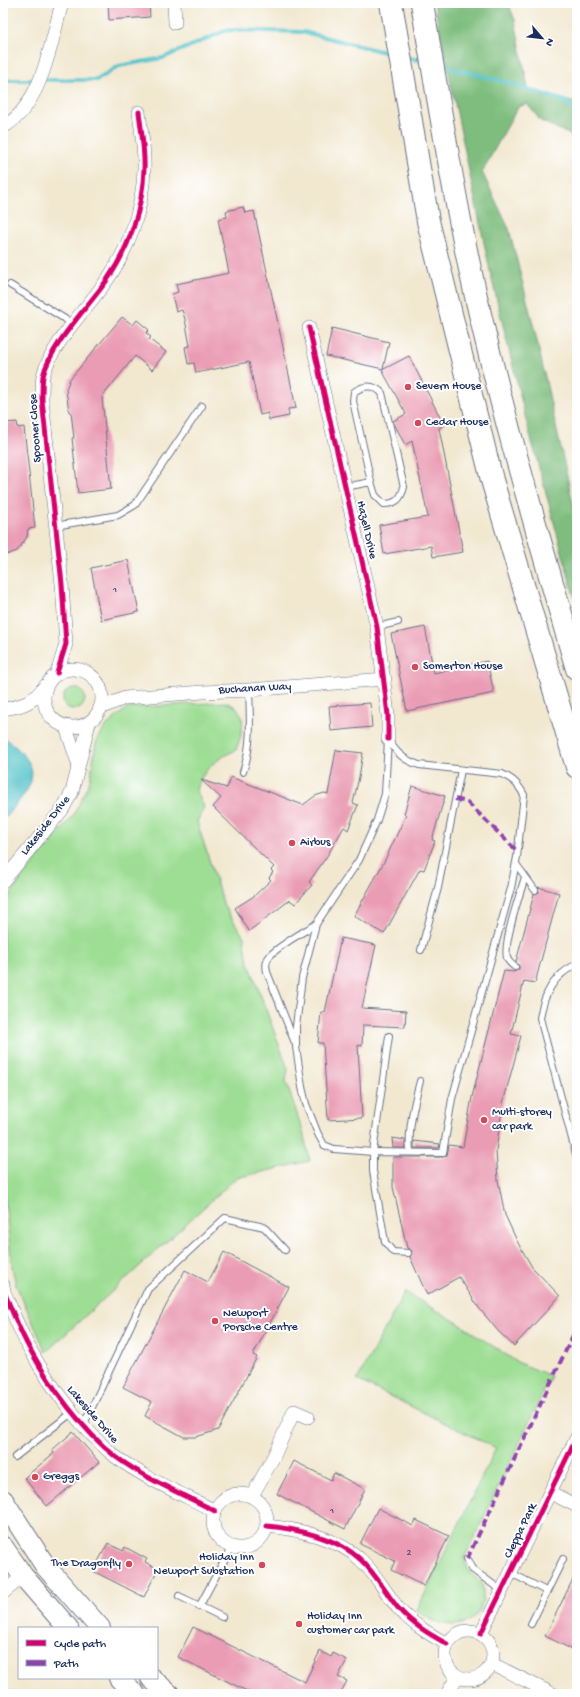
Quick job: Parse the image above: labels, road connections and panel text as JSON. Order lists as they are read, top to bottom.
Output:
{
  "streets": {
    "street": [
      "Spooner Close",
      "Hazell Drive",
      "Buchanan Way",
      "Lakeside Drive",
      "Cleppa Park"
    ]
  },
  "crossings": [
    ["Spooner Close", "Buchanan Way"],
    ["Spooner Close", "Lakeside Drive"],
    ["Hazell Drive", "Buchanan Way"],
    ["Buchanan Way", "Lakeside Drive"]
  ],
  "places": [
    "Severn House",
    "Cedar House",
    "Somerton House",
    "Airbus",
    "Multi-storey car park",
    "Newport Porsche Centre",
    "Greggs",
    "The Dragonfly",
    "Holiday Inn Newport Substation",
    "Holiday Inn customer car park"
  ],
  "house_numbers": ["1", "1", "2"],
  "legend": ["Cycle path", "Path"],
  "north": "bottom right"
}
